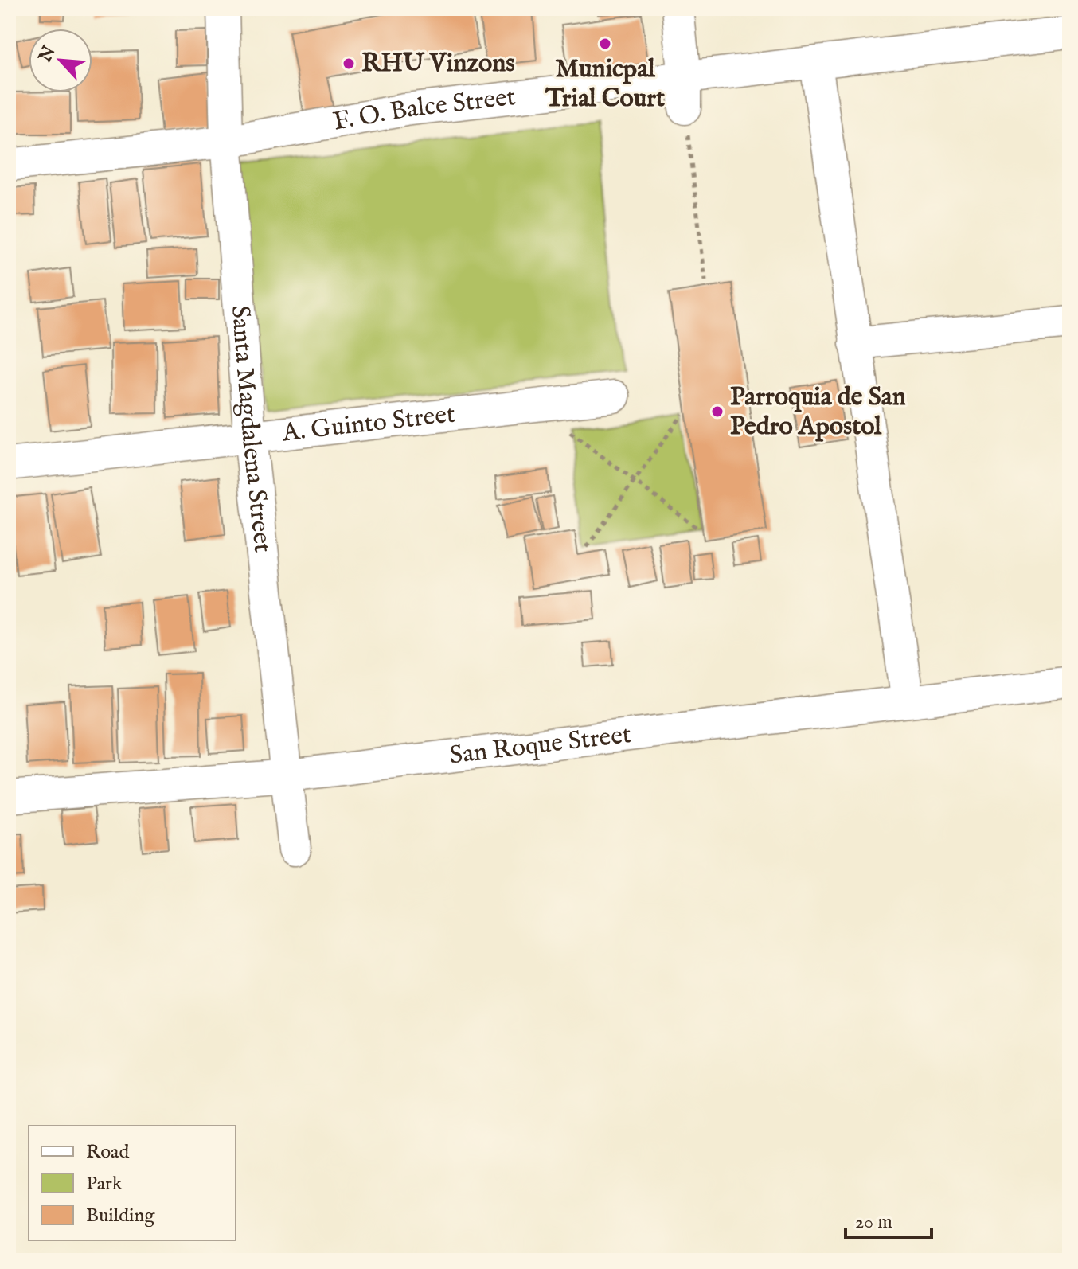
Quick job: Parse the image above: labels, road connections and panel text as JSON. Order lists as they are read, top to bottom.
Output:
{
  "streets": {
    "street": [
      "F. O. Balce Street",
      "A. Guinto Street",
      "Santa Magdalena Street",
      "San Roque Street"
    ]
  },
  "crossings": [
    ["F. O. Balce Street", "Santa Magdalena Street"],
    ["A. Guinto Street", "Santa Magdalena Street"],
    ["Santa Magdalena Street", "San Roque Street"]
  ],
  "places": ["Municpal Trial Court", "RHU Vinzons", "Parroquia de San Pedro Apostol"],
  "legend": ["Road", "Park", "Building"],
  "scale_bar": "20 m",
  "north": "top left"
}
